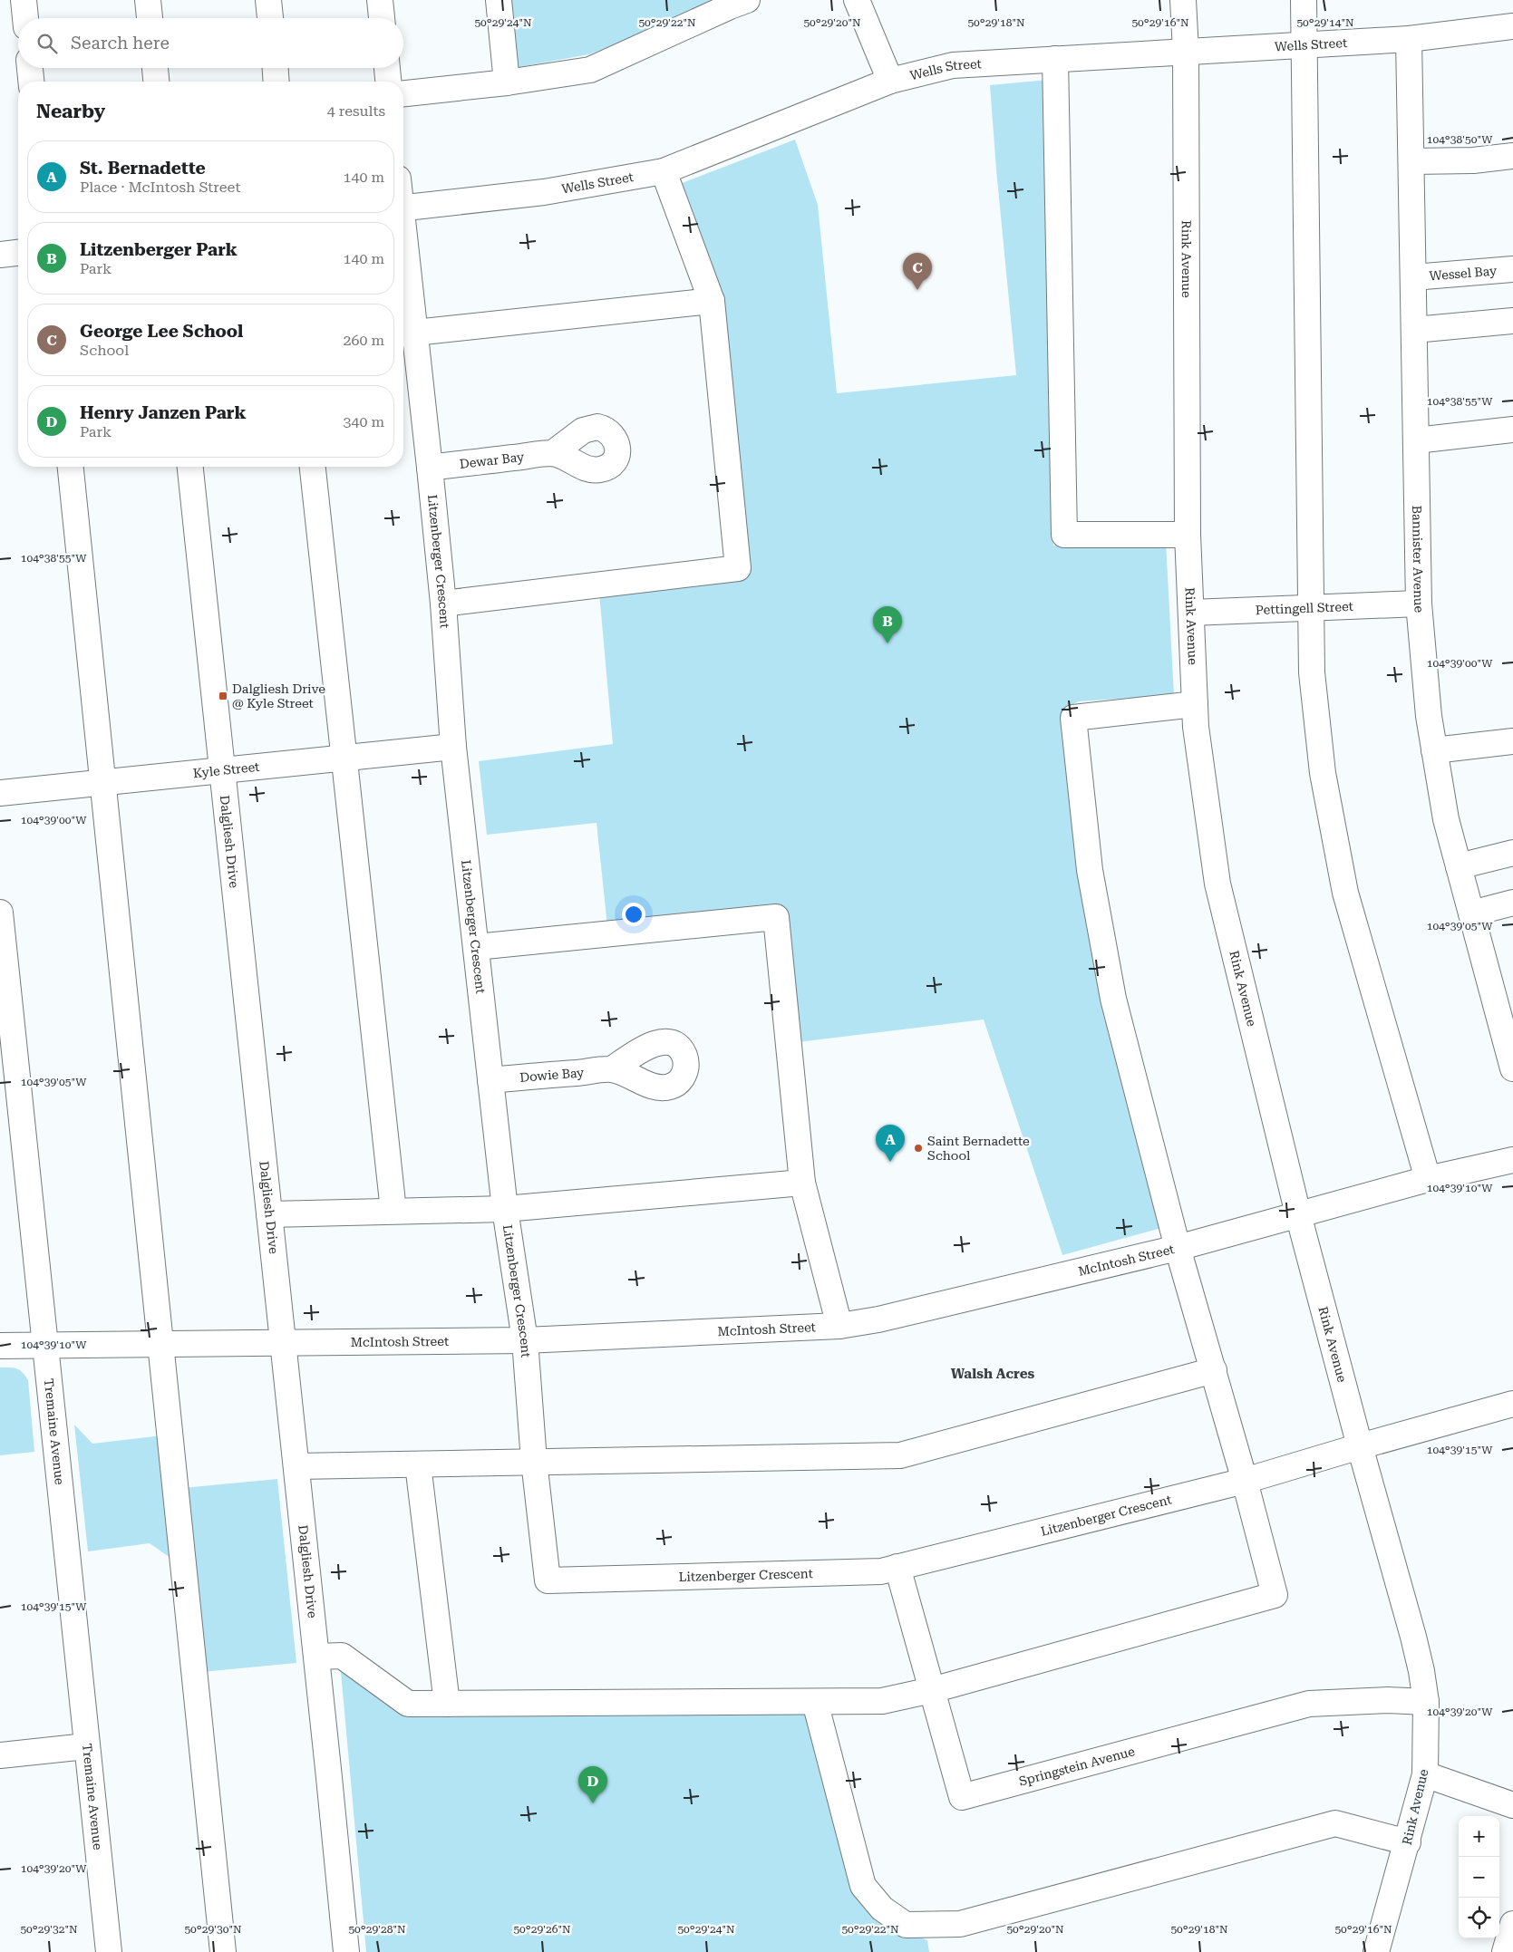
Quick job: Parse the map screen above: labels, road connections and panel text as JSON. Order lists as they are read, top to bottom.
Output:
{
  "streets": {
    "street": [
      "Wells Street",
      "Rink Avenue",
      "Wessel Bay",
      "Dewar Bay",
      "Bannister Avenue",
      "Litzenberger Crescent",
      "Pettingell Street",
      "Kyle Street",
      "Dalgliesh Drive",
      "Dowie Bay",
      "McIntosh Street",
      "Tremaine Avenue",
      "Springstein Avenue"
    ]
  },
  "crossings": [
    ["Wells Street", "Rink Avenue"],
    ["Wells Street", "Bannister Avenue"],
    ["Rink Avenue", "Litzenberger Crescent"],
    ["Rink Avenue", "Pettingell Street"],
    ["Rink Avenue", "McIntosh Street"],
    ["Rink Avenue", "Springstein Avenue"],
    ["Wessel Bay", "Bannister Avenue"],
    ["Dewar Bay", "Litzenberger Crescent"],
    ["Bannister Avenue", "Pettingell Street"],
    ["Litzenberger Crescent", "Kyle Street"],
    ["Litzenberger Crescent", "Dowie Bay"],
    ["Litzenberger Crescent", "McIntosh Street"],
    ["Litzenberger Crescent", "Springstein Avenue"],
    ["Kyle Street", "Dalgliesh Drive"],
    ["Dalgliesh Drive", "McIntosh Street"],
    ["McIntosh Street", "Tremaine Avenue"]
  ],
  "districts": ["Walsh Acres"],
  "places": {
    "transit": ["Dalgliesh Drive @ Kyle Street"],
    "other": ["Saint Bernadette School"]
  },
  "page": {
    "search": "Search here",
    "heading": ["Nearby", "4 results"],
    "list": [
      {
        "mark": "A",
        "name": "St. Bernadette",
        "note": "Place · McIntosh Street",
        "value": "140 m"
      },
      {
        "mark": "B",
        "name": "Litzenberger Park",
        "note": "Park",
        "value": "140 m"
      },
      {
        "mark": "C",
        "name": "George Lee School",
        "note": "School",
        "value": "260 m"
      },
      {
        "mark": "D",
        "name": "Henry Janzen Park",
        "note": "Park",
        "value": "340 m"
      }
    ],
    "pins": [
      "C",
      "B",
      "A",
      "D"
    ],
    "map_buttons": ["+", "−"]
  },
  "coordinates": [
    "50°29'24\"N",
    "50°29'22\"N",
    "50°29'20\"N",
    "50°29'18\"N",
    "50°29'16\"N",
    "50°29'14\"N",
    "104°38'50\"W",
    "104°38'55\"W",
    "104°39'00\"W",
    "104°39'05\"W",
    "104°39'10\"W",
    "104°39'15\"W",
    "104°39'20\"W",
    "50°29'32\"N",
    "50°29'30\"N",
    "50°29'28\"N",
    "50°29'26\"N"
  ]
}
